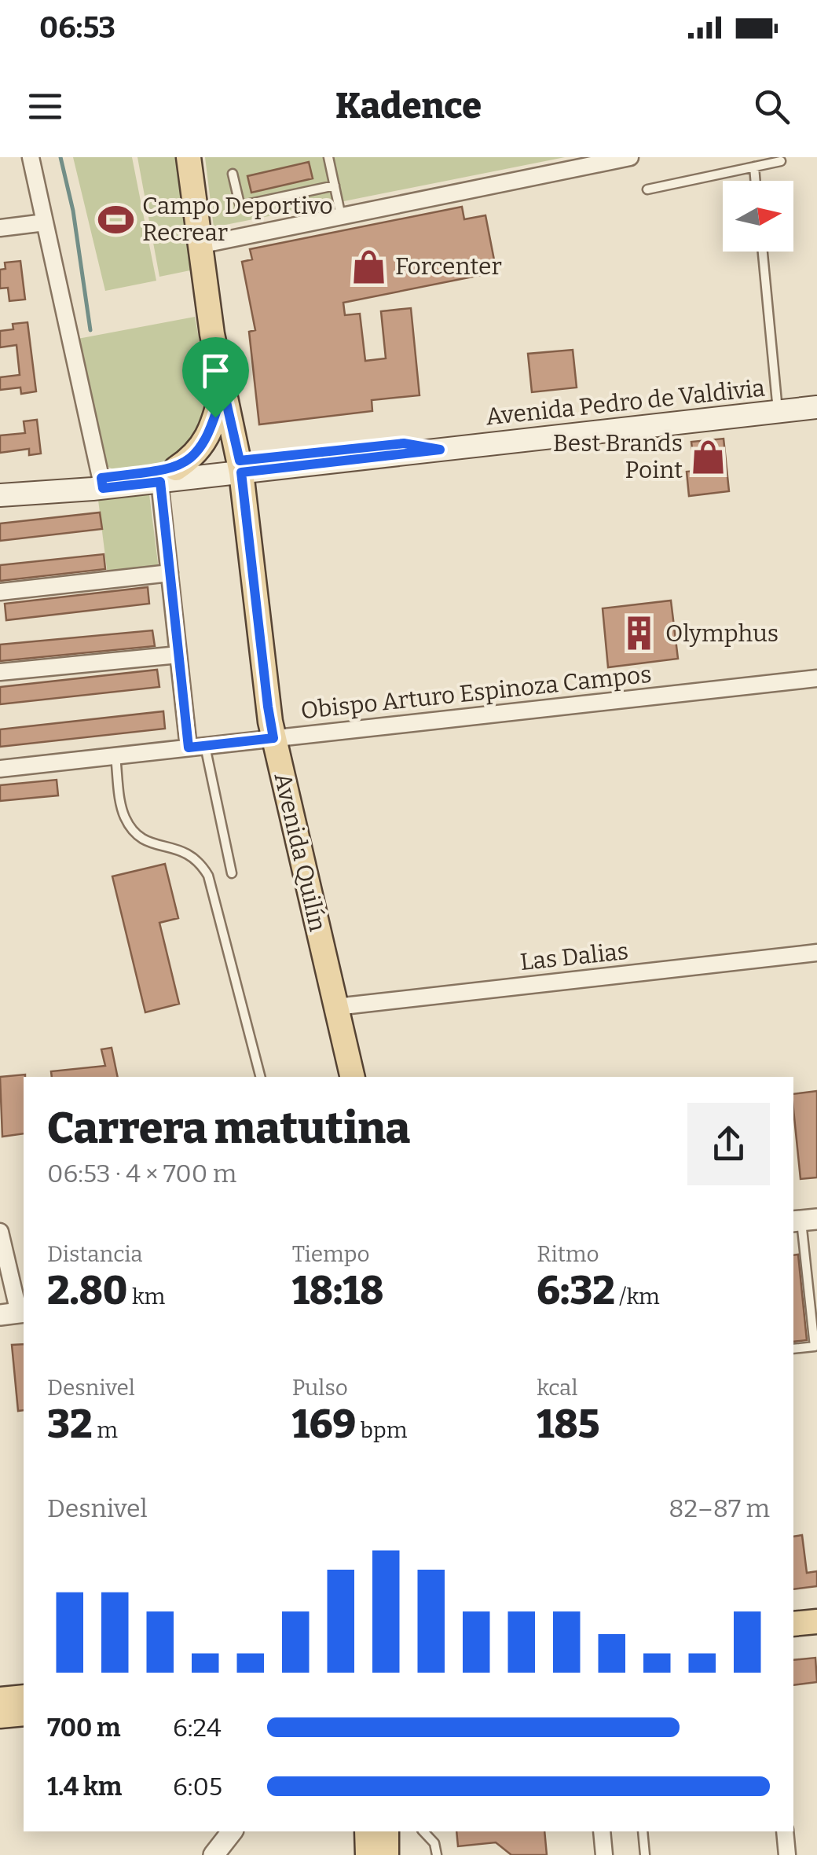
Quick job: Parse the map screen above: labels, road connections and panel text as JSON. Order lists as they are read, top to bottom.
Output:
{
  "streets": {
    "main road": ["Avenida Pedro de Valdivia", "Avenida Quilín"],
    "street": ["Obispo Arturo Espinoza Campos", "Las Dalias"]
  },
  "crossings": [
    ["Avenida Pedro de Valdivia", "Avenida Quilín"],
    ["Obispo Arturo Espinoza Campos", "Avenida Quilín"],
    ["Avenida Quilín", "Las Dalias"]
  ],
  "places": {
    "sports": ["Campo Deportivo Recrear"],
    "shop": ["Forcenter", "Best Brands Point"],
    "building": ["Olymphus"]
  },
  "north": "right",
  "page": {
    "status": "06:53",
    "header": "Kadence",
    "heading": ["Carrera matutina", "06:53 · 4 × 700 m"],
    "stats": [
      ["Distancia", "2.80 km"],
      ["Tiempo", "18:18"],
      ["Ritmo", "6:32 /km"],
      ["Desnivel", "32 m"],
      ["Pulso", "169 bpm"],
      ["kcal", "185"]
    ],
    "chart": ["Desnivel", "82–87 m"],
    "list": [
      {
        "name": "700 m",
        "note": "6:24"
      },
      {
        "name": "1.4 km",
        "note": "6:05"
      }
    ]
  }
}
